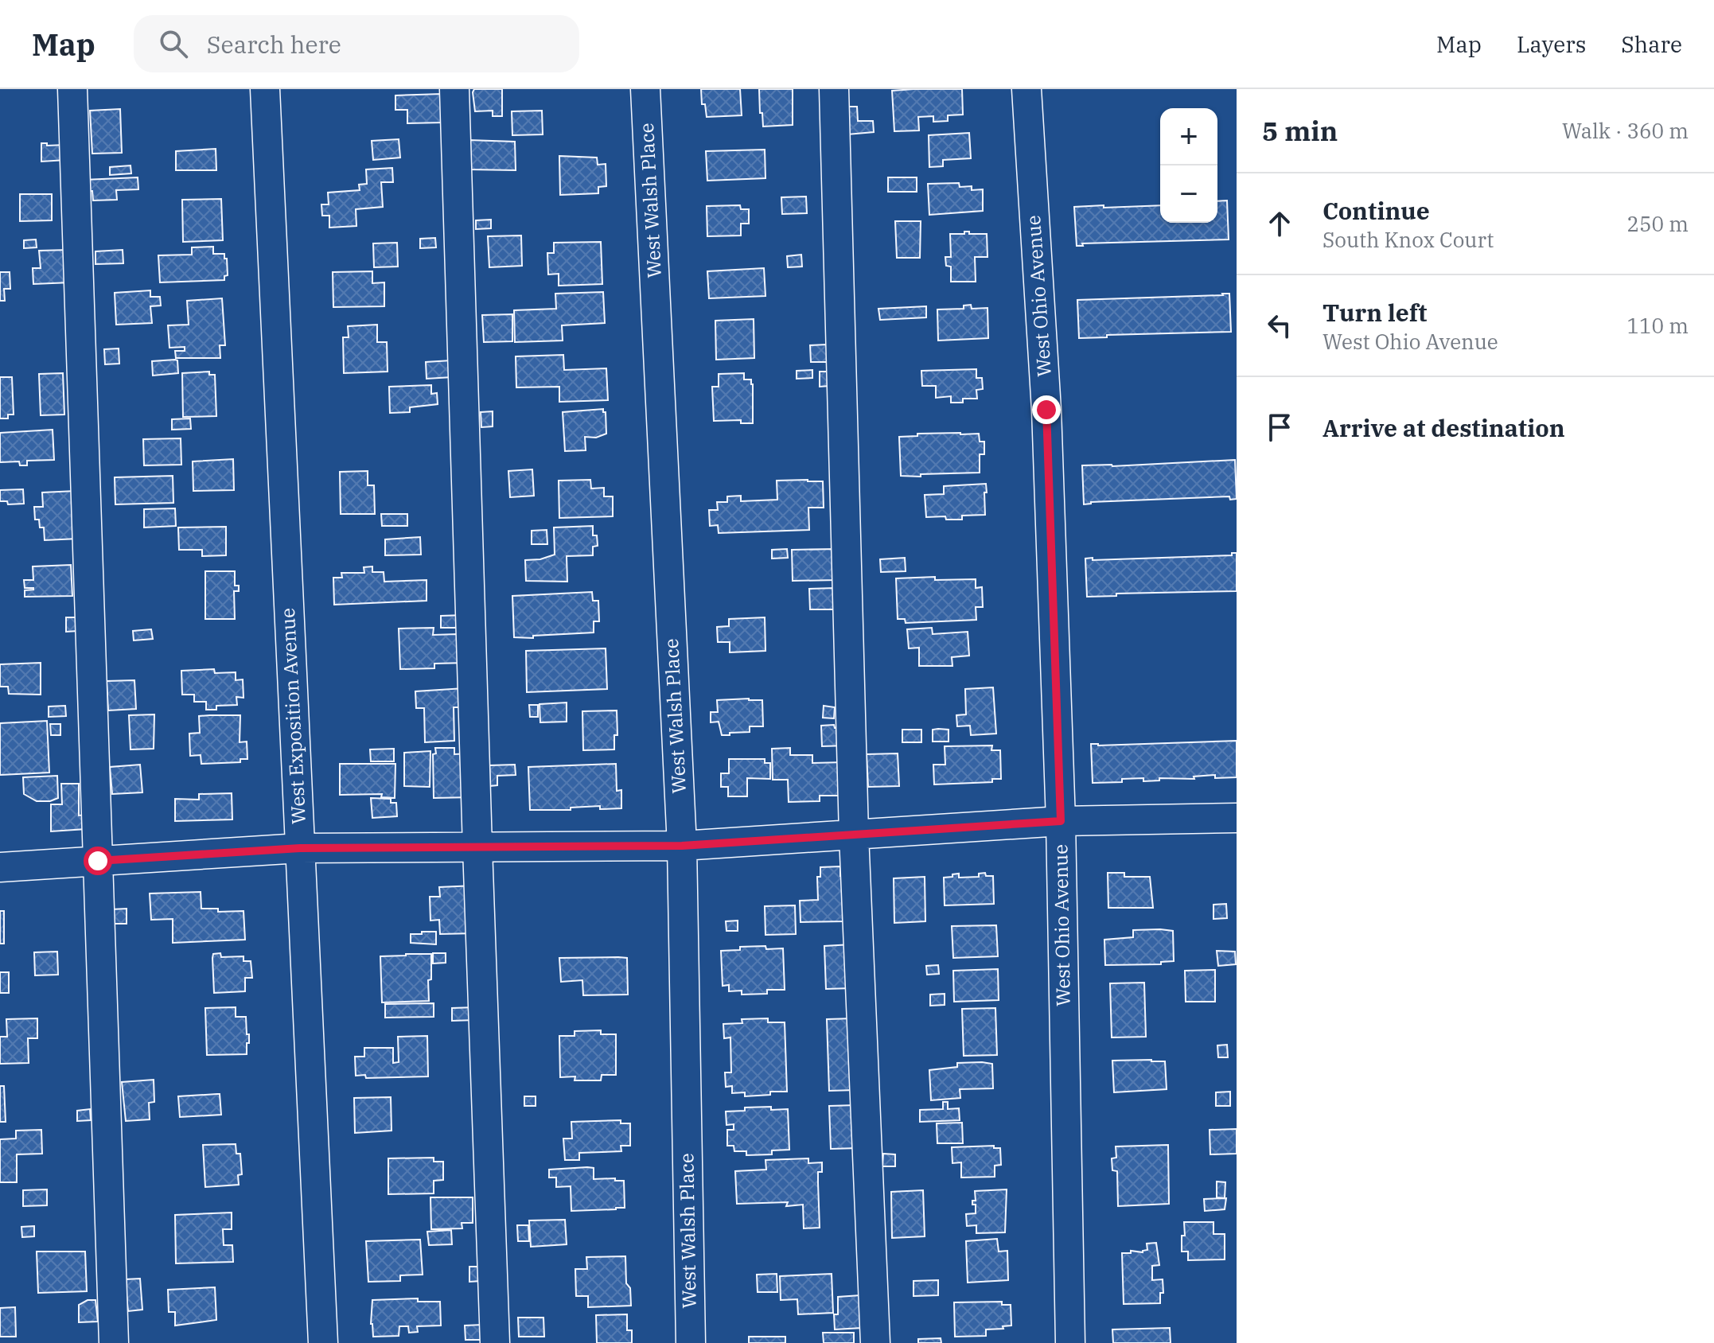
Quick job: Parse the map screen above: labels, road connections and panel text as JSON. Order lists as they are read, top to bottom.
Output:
{
  "streets": {
    "street": ["West Walsh Place", "West Ohio Avenue", "West Exposition Avenue"]
  },
  "page": {
    "header": "Map",
    "search": "Search here",
    "nav": ["Map", "Layers", "Share"],
    "heading": ["5 min", "Walk · 360 m"],
    "map_buttons": ["+", "−"],
    "list": [
      ["Continue", "South Knox Court", "250 m"],
      ["Turn left", "West Ohio Avenue", "110 m"],
      "Arrive at destination"
    ]
  }
}
